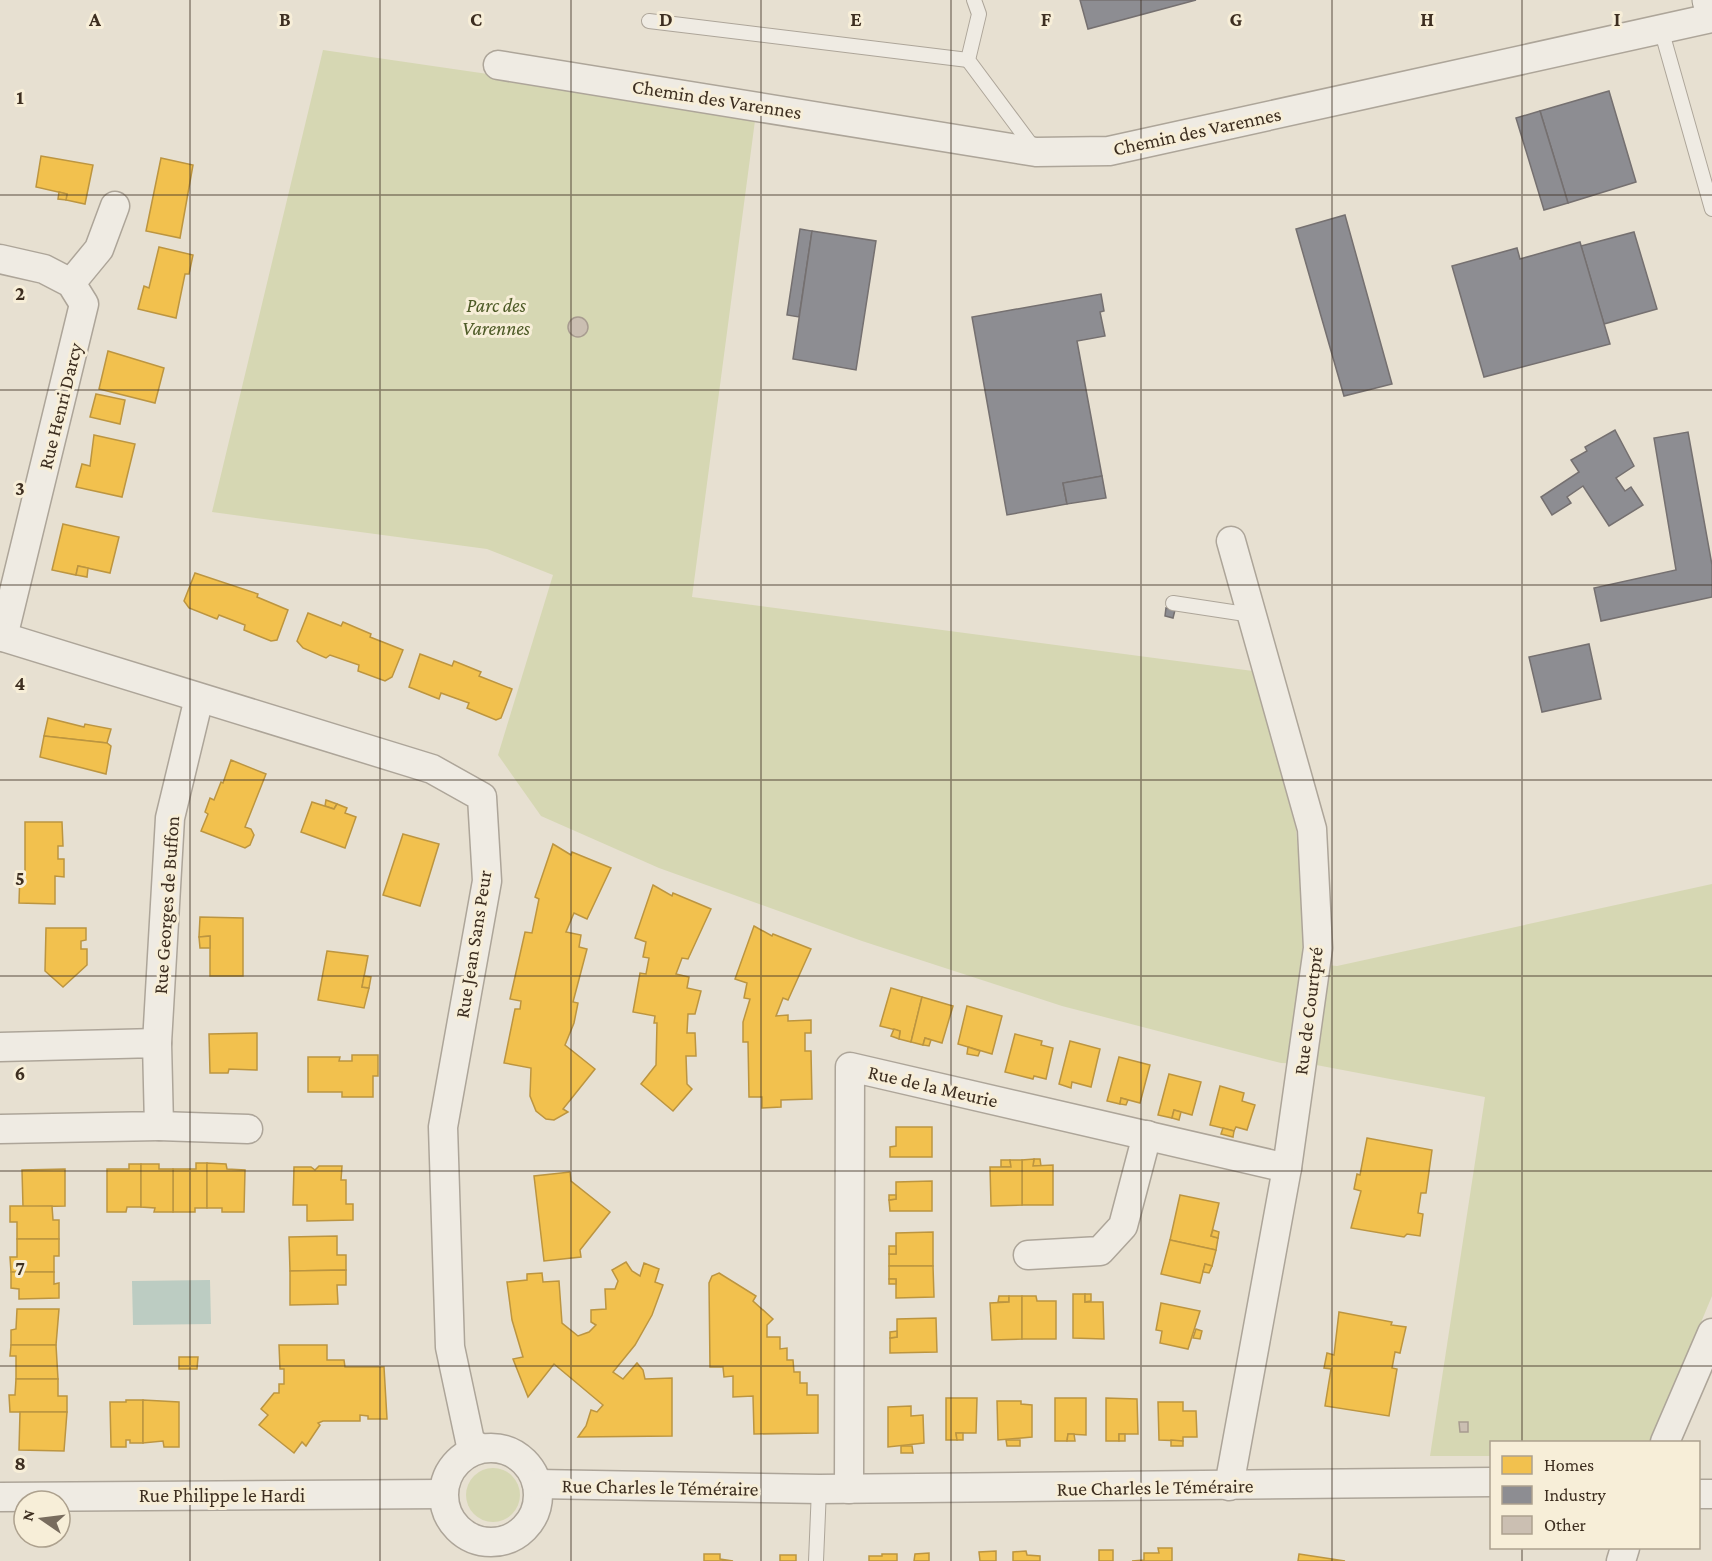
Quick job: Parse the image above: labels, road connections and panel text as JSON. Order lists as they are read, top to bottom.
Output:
{
  "streets": {
    "street": [
      "Chemin des Varennes",
      "Rue Henri Darcy",
      "Rue Georges de Buffon",
      "Rue Jean Sans Peur",
      "Rue de Courtpré",
      "Rue de la Meurie",
      "Rue Charles le Téméraire",
      "Rue Philippe le Hardi"
    ]
  },
  "crossings": [
    ["Rue Henri Darcy", "Rue Jean Sans Peur"],
    ["Rue Georges de Buffon", "Rue Jean Sans Peur"],
    ["Rue Jean Sans Peur", "Rue Charles le Téméraire"],
    ["Rue Jean Sans Peur", "Rue Philippe le Hardi"],
    ["Rue de Courtpré", "Rue de la Meurie"],
    ["Rue de Courtpré", "Rue Charles le Téméraire"],
    ["Rue de la Meurie", "Rue Charles le Téméraire"],
    ["Rue Charles le Téméraire", "Rue Philippe le Hardi"]
  ],
  "parks": ["Parc des Varennes"],
  "legend": ["Homes", "Industry", "Other"],
  "north": "left",
  "grid": {
    "columns": [
      "A",
      "B",
      "C",
      "D",
      "E",
      "F",
      "G",
      "H",
      "I"
    ],
    "rows": [
      "1",
      "2",
      "3",
      "4",
      "5",
      "6",
      "7",
      "8"
    ]
  }
}
